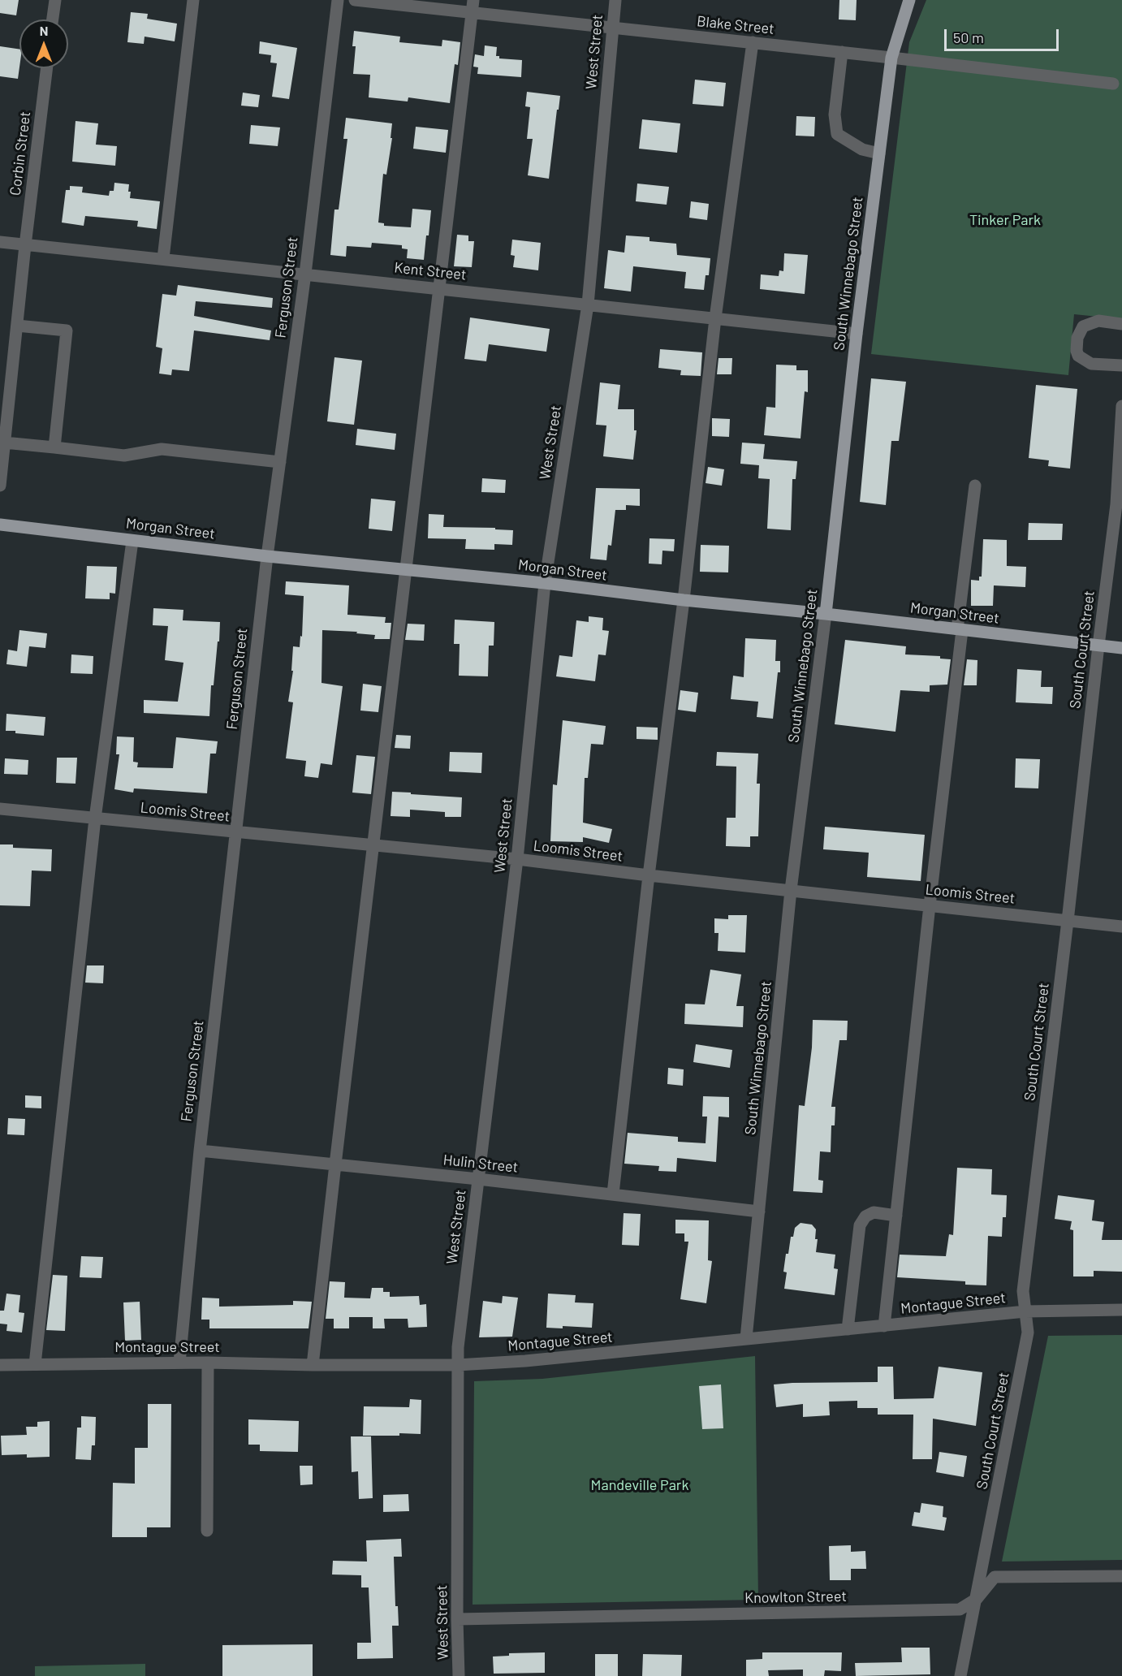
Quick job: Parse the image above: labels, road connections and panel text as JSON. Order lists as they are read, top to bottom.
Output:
{
  "streets": {
    "main road": ["South Winnebago Street", "Morgan Street"],
    "street": [
      "Blake Street",
      "West Street",
      "Corbin Street",
      "Kent Street",
      "Ferguson Street",
      "South Court Street",
      "Loomis Street",
      "Hulin Street",
      "Montague Street",
      "Knowlton Street"
    ]
  },
  "crossings": [
    ["Blake Street", "West Street"],
    ["Blake Street", "South Winnebago Street"],
    ["West Street", "Kent Street"],
    ["West Street", "Morgan Street"],
    ["West Street", "Loomis Street"],
    ["West Street", "Hulin Street"],
    ["West Street", "Montague Street"],
    ["West Street", "Knowlton Street"],
    ["Corbin Street", "Kent Street"],
    ["Kent Street", "South Winnebago Street"],
    ["Kent Street", "Ferguson Street"],
    ["South Winnebago Street", "Morgan Street"],
    ["South Winnebago Street", "Loomis Street"],
    ["South Winnebago Street", "Hulin Street"],
    ["South Winnebago Street", "Montague Street"],
    ["Ferguson Street", "Morgan Street"],
    ["Ferguson Street", "Loomis Street"],
    ["Ferguson Street", "Hulin Street"],
    ["Ferguson Street", "Montague Street"],
    ["Morgan Street", "South Court Street"],
    ["South Court Street", "Loomis Street"],
    ["South Court Street", "Montague Street"],
    ["South Court Street", "Knowlton Street"]
  ],
  "parks": ["Tinker Park", "Mandeville Park"],
  "scale_bar": "50 m",
  "north": "top"
}
